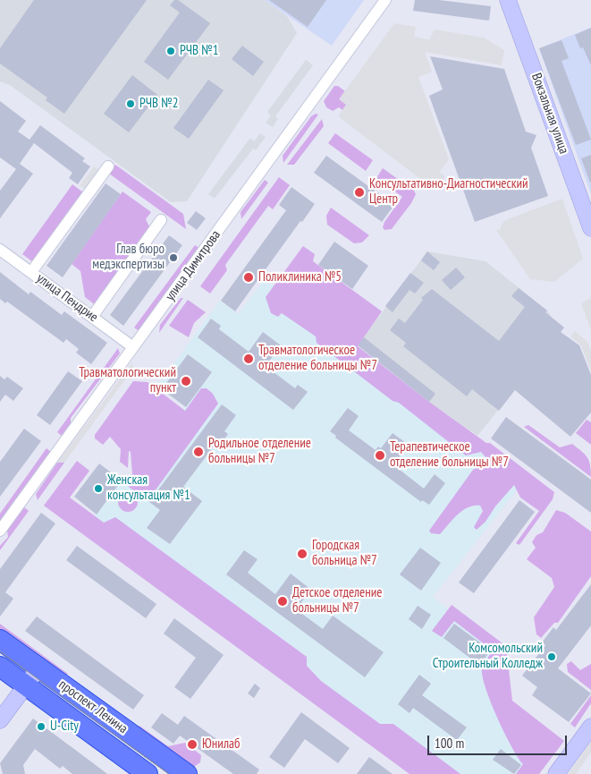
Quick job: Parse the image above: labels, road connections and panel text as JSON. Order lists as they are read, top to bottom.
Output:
{
  "streets": {
    "highway": ["проспект Ленина"],
    "street": ["Вокзальная улица", "улица Димитрова", "улица Пендрие"]
  },
  "crossings": [
    ["улица Димитрова", "улица Пендрие"]
  ],
  "places": [
    "РЧВ №1",
    "РЧВ №2",
    "Консультативно-Диагностический Центр",
    "Глав бюро медэкспертизы",
    "Поликлиника №5",
    "Травматологическое отделение больницы №7",
    "Травматологический пункт",
    "Родильное отделение больницы №7",
    "Терапевтическое отделение больницы №7",
    "Женская консультация №1",
    "Городская больница №7",
    "Детское отделение больницы №7",
    "Комсомольский Строительный Колледж",
    "U-City",
    "Юнилаб"
  ],
  "scale_bar": "100 m"
}
